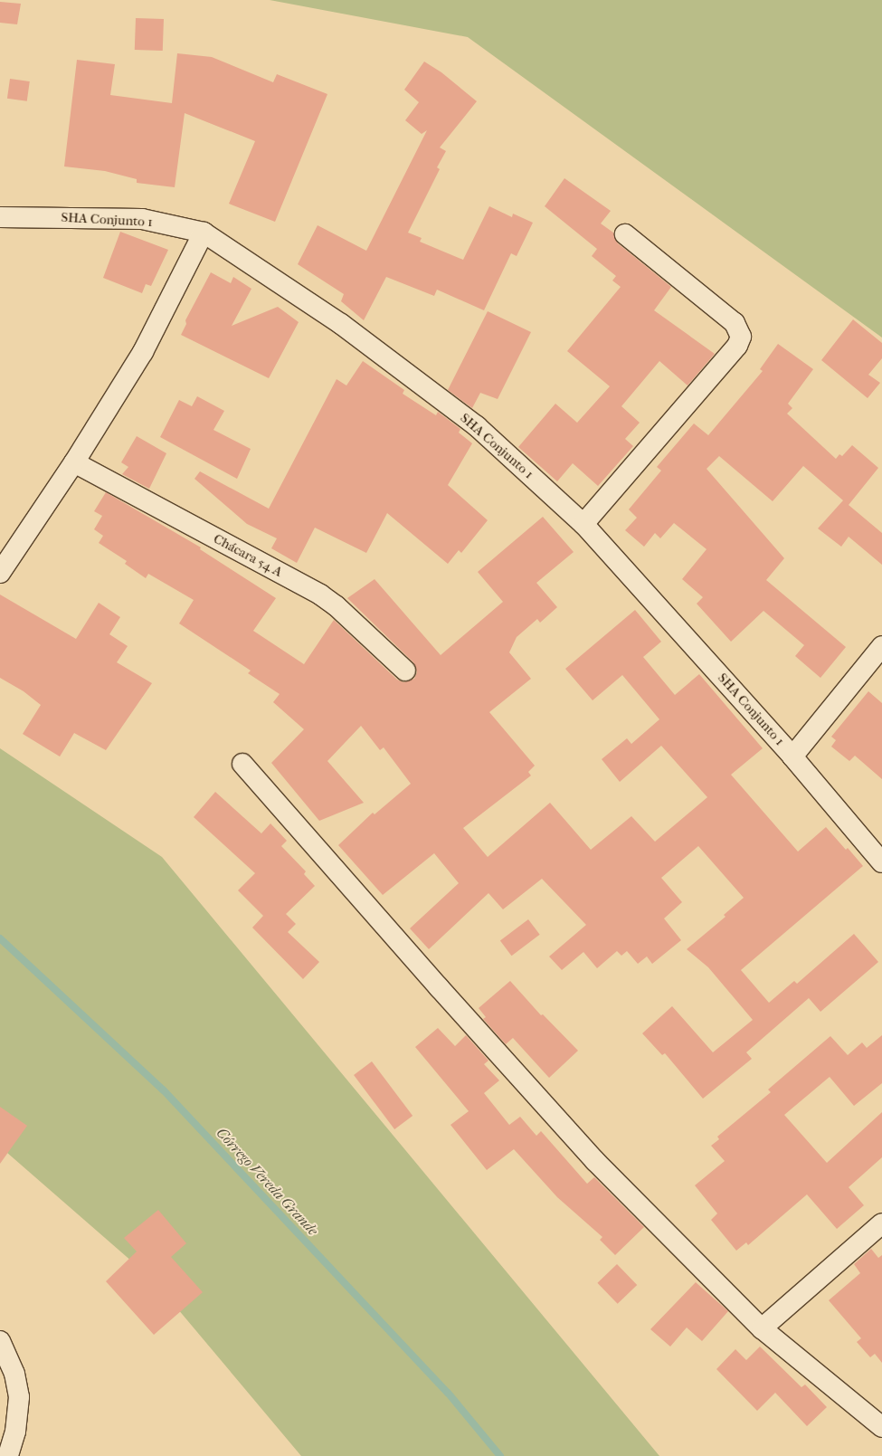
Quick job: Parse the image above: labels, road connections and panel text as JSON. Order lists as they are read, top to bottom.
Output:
{
  "streets": {
    "street": ["SHA Conjunto 1", "Chácara 54 A"]
  },
  "water": ["Córrego Vereda Grande"]
}
